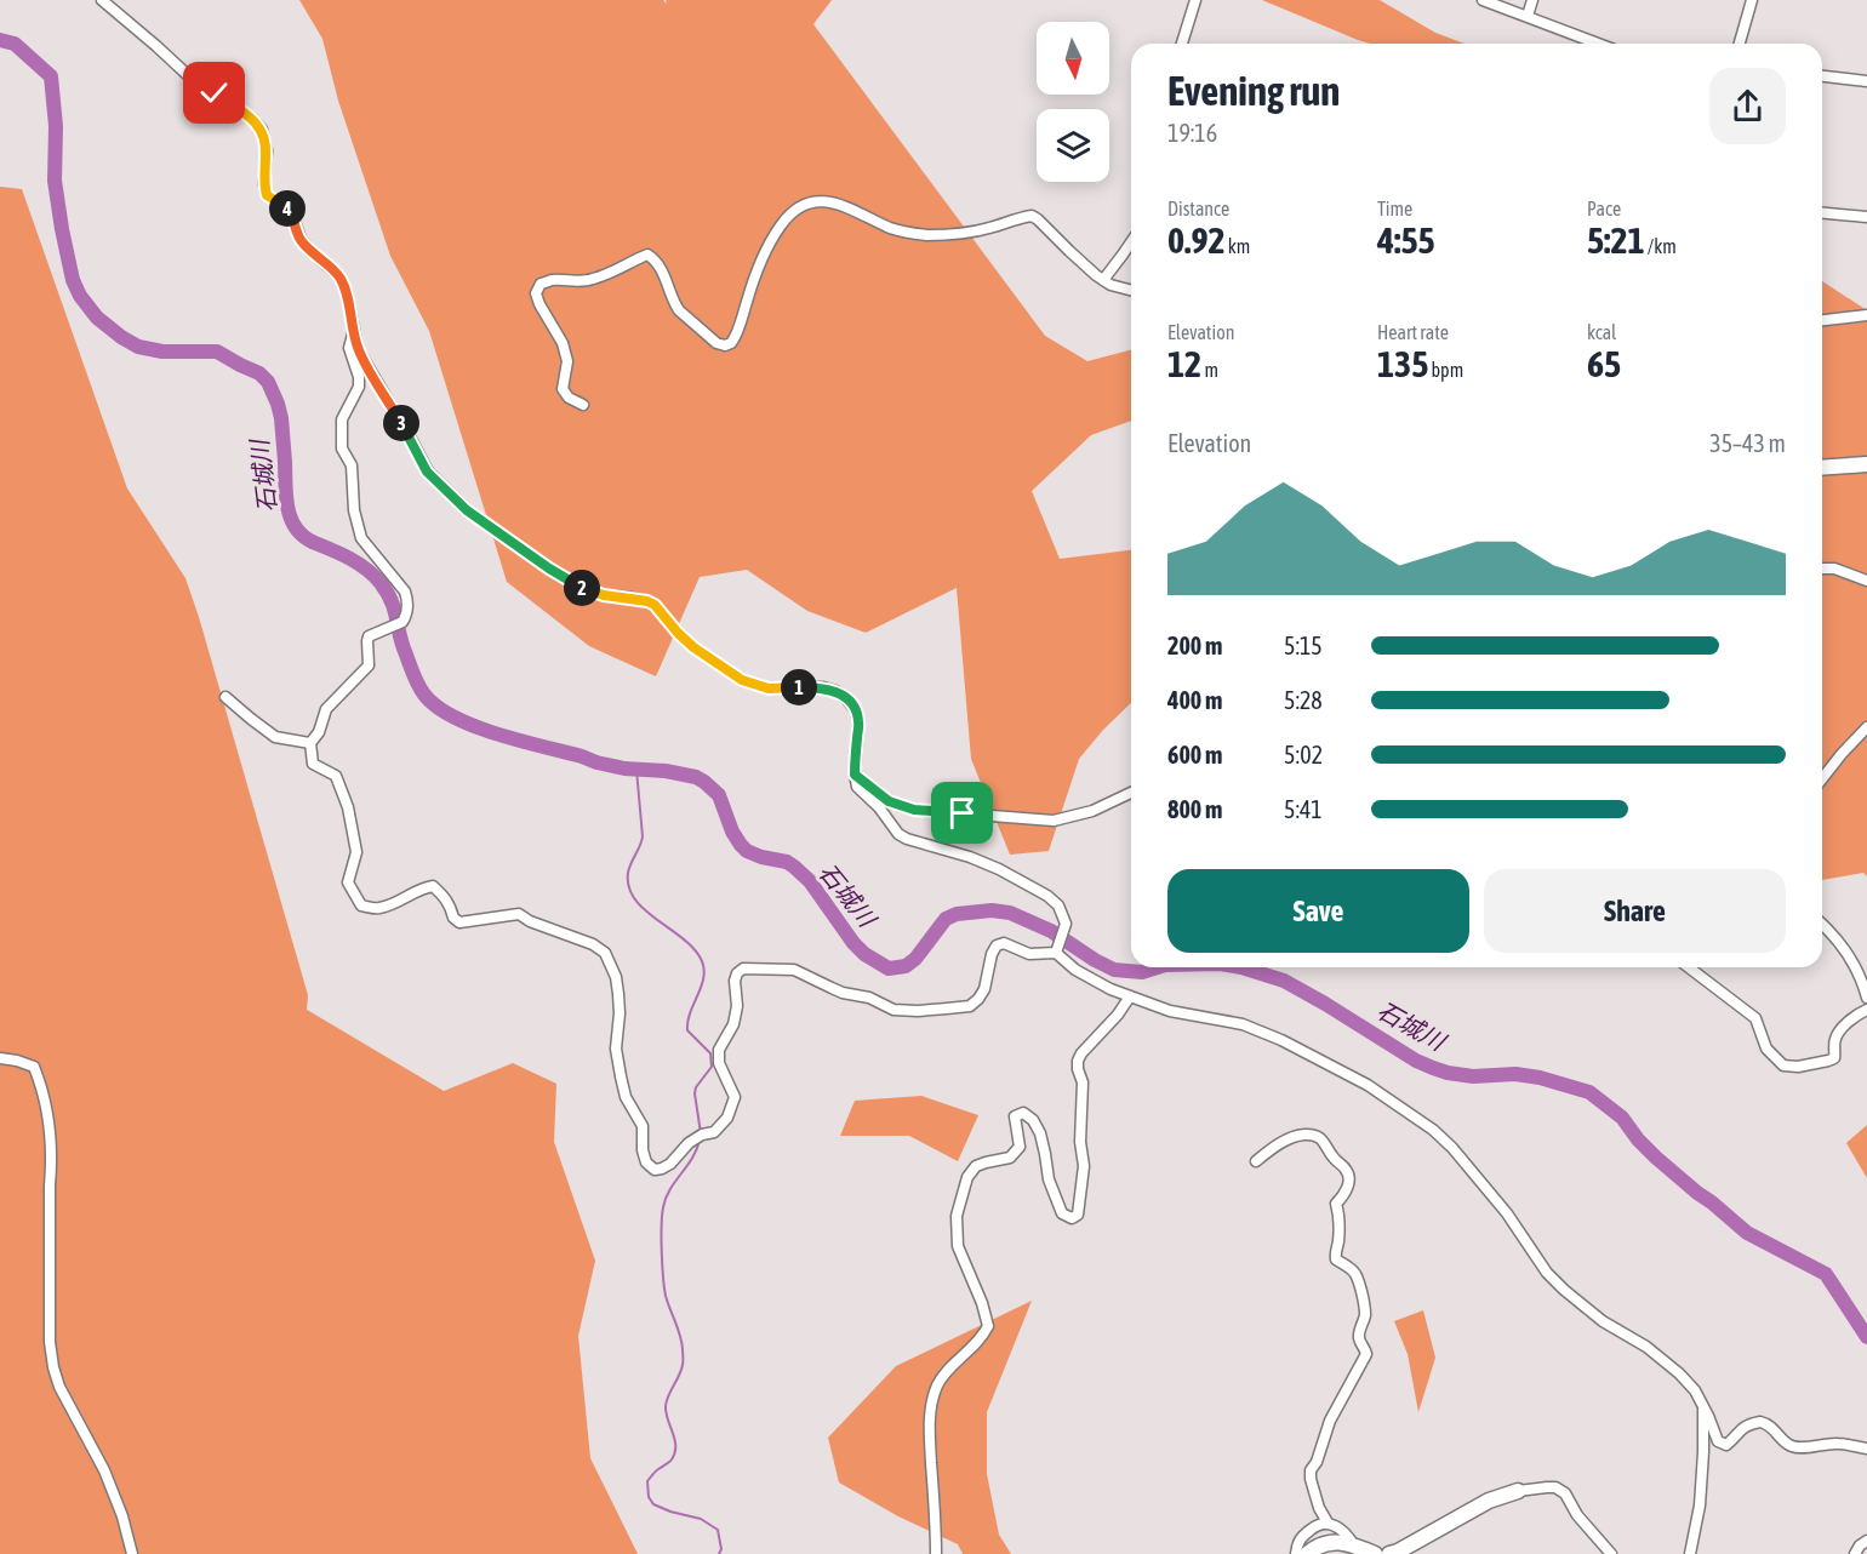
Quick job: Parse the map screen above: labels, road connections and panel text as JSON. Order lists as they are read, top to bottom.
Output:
{
  "water": ["石城川"],
  "north": "bottom",
  "page": {
    "heading": ["Evening run", "19:16"],
    "stats": [
      ["Distance", "0.92 km"],
      ["Time", "4:55"],
      ["Pace", "5:21 /km"],
      ["Elevation", "12 m"],
      ["Heart rate", "135 bpm"],
      ["kcal", "65"]
    ],
    "pins": [
      "4",
      "3",
      "2",
      "1"
    ],
    "chart": ["Elevation", "35–43 m"],
    "list": [
      {
        "name": "200 m",
        "note": "5:15"
      },
      {
        "name": "400 m",
        "note": "5:28"
      },
      {
        "name": "600 m",
        "note": "5:02"
      },
      {
        "name": "800 m",
        "note": "5:41"
      }
    ],
    "buttons": ["Save", "Share"]
  }
}
